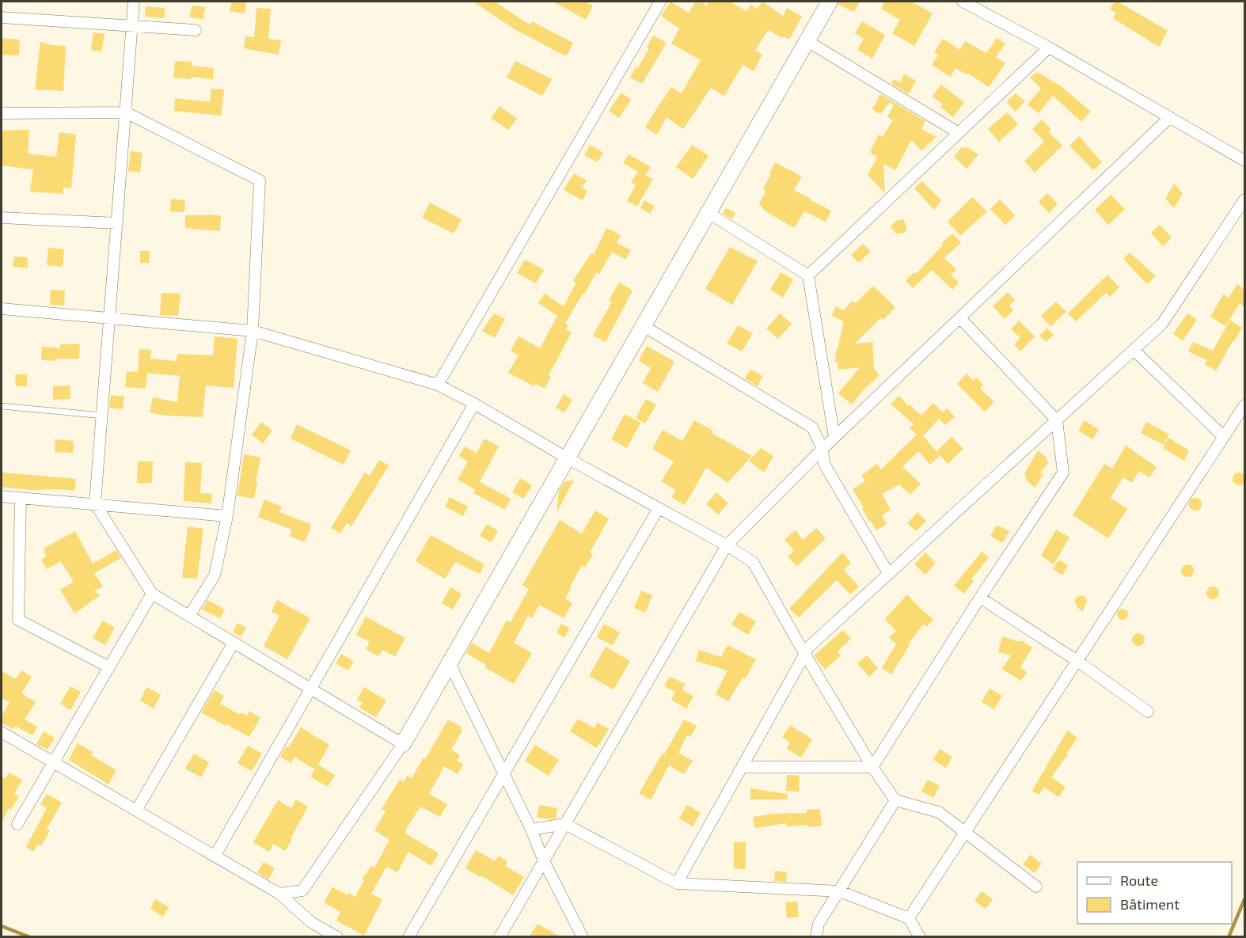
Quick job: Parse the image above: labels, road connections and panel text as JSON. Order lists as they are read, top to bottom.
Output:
{
  "legend": ["Route", "Bâtiment"]
}
